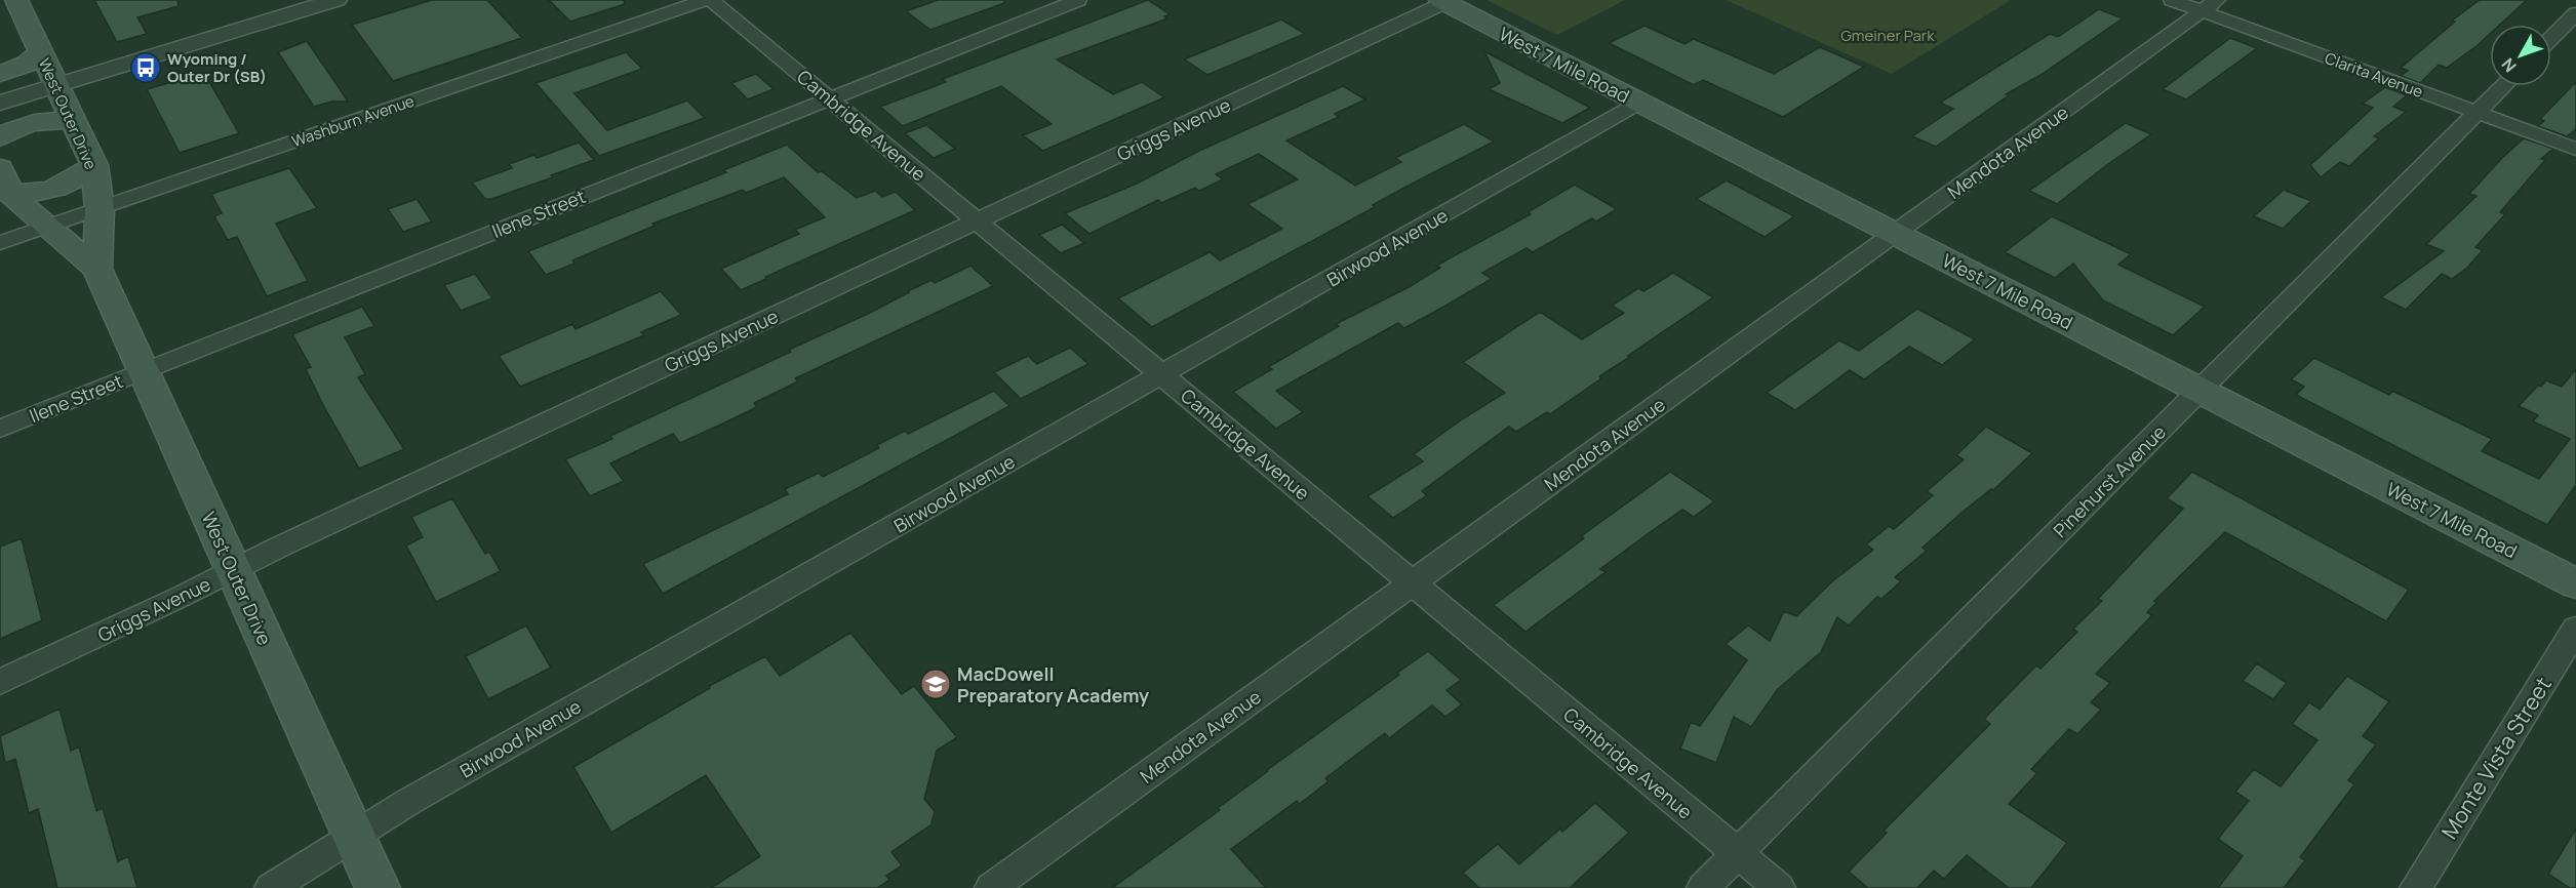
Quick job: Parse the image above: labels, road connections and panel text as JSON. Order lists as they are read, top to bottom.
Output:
{
  "streets": {
    "main road": ["West 7 Mile Road", "West Outer Drive"],
    "street": [
      "Clarita Avenue",
      "Washburn Avenue",
      "Cambridge Avenue",
      "Griggs Avenue",
      "Mendota Avenue",
      "Ilene Street",
      "Birwood Avenue",
      "Pinehurst Avenue",
      "Monte Vista Street"
    ]
  },
  "crossings": [
    ["West 7 Mile Road", "Griggs Avenue"],
    ["West 7 Mile Road", "Mendota Avenue"],
    ["West 7 Mile Road", "Birwood Avenue"],
    ["West 7 Mile Road", "Pinehurst Avenue"],
    ["Clarita Avenue", "Mendota Avenue"],
    ["Clarita Avenue", "Pinehurst Avenue"],
    ["West Outer Drive", "Washburn Avenue"],
    ["West Outer Drive", "Griggs Avenue"],
    ["West Outer Drive", "Ilene Street"],
    ["West Outer Drive", "Birwood Avenue"],
    ["Cambridge Avenue", "Griggs Avenue"],
    ["Cambridge Avenue", "Mendota Avenue"],
    ["Cambridge Avenue", "Ilene Street"],
    ["Cambridge Avenue", "Birwood Avenue"],
    ["Cambridge Avenue", "Pinehurst Avenue"]
  ],
  "parks": ["Gmeiner Park"],
  "places": {
    "bus stop": ["Wyoming / Outer Dr (SB)"],
    "school or university": ["MacDowell Preparatory Academy"]
  },
  "north": "bottom left"
}
